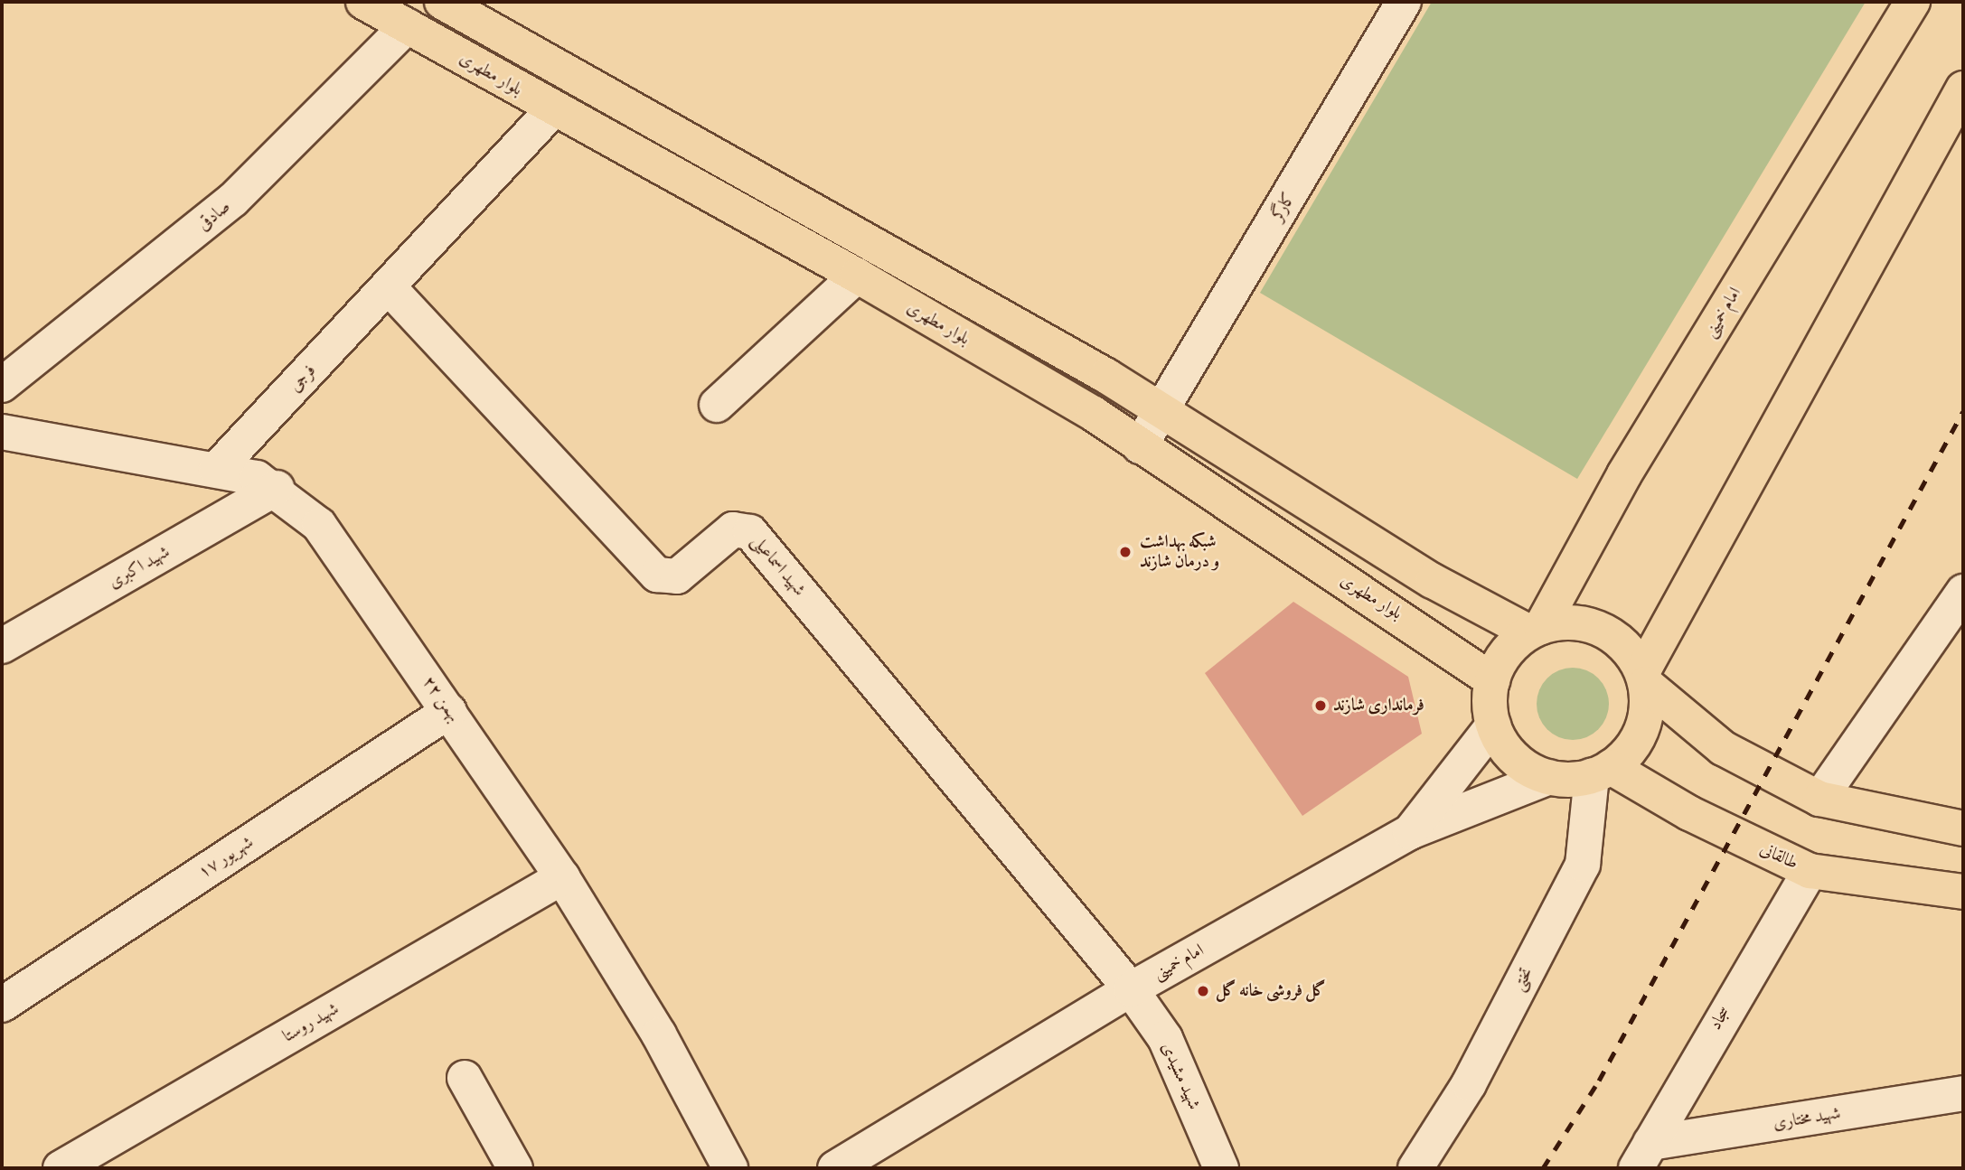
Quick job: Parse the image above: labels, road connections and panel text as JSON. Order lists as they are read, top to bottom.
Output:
{
  "streets": {
    "main road": ["بلوار مطهری", "امام خمینی", "طالقانی"],
    "street": [
      "کارگر",
      "صادقی",
      "فرجی",
      "شهید اسماعیلی",
      "شهید اکبری",
      "۲۲ بهمن",
      "۱۷ شهریور",
      "تختی",
      "سجاد",
      "شهید روستا",
      "شهید مشیدی",
      "شهید مختاری"
    ]
  },
  "crossings": [
    ["بلوار مطهری", "کارگر"],
    ["بلوار مطهری", "صادقی"],
    ["بلوار مطهری", "امام خمینی"],
    ["بلوار مطهری", "فرجی"],
    ["بلوار مطهری", "طالقانی"],
    ["بلوار مطهری", "تختی"],
    ["امام خمینی", "شهید اسماعیلی"],
    ["امام خمینی", "طالقانی"],
    ["امام خمینی", "تختی"],
    ["امام خمینی", "شهید مشیدی"],
    ["فرجی", "شهید اسماعیلی"],
    ["فرجی", "۲۲ بهمن"],
    ["شهید اسماعیلی", "شهید مشیدی"],
    ["شهید اکبری", "۲۲ بهمن"],
    ["۲۲ بهمن", "۱۷ شهریور"],
    ["۲۲ بهمن", "شهید روستا"],
    ["طالقانی", "تختی"],
    ["طالقانی", "سجاد"],
    ["سجاد", "شهید مختاری"]
  ],
  "places": ["شبکه بهداشت و درمان شازند", "فرمانداری شازند", "گل فروشی خانه گل"]
}
